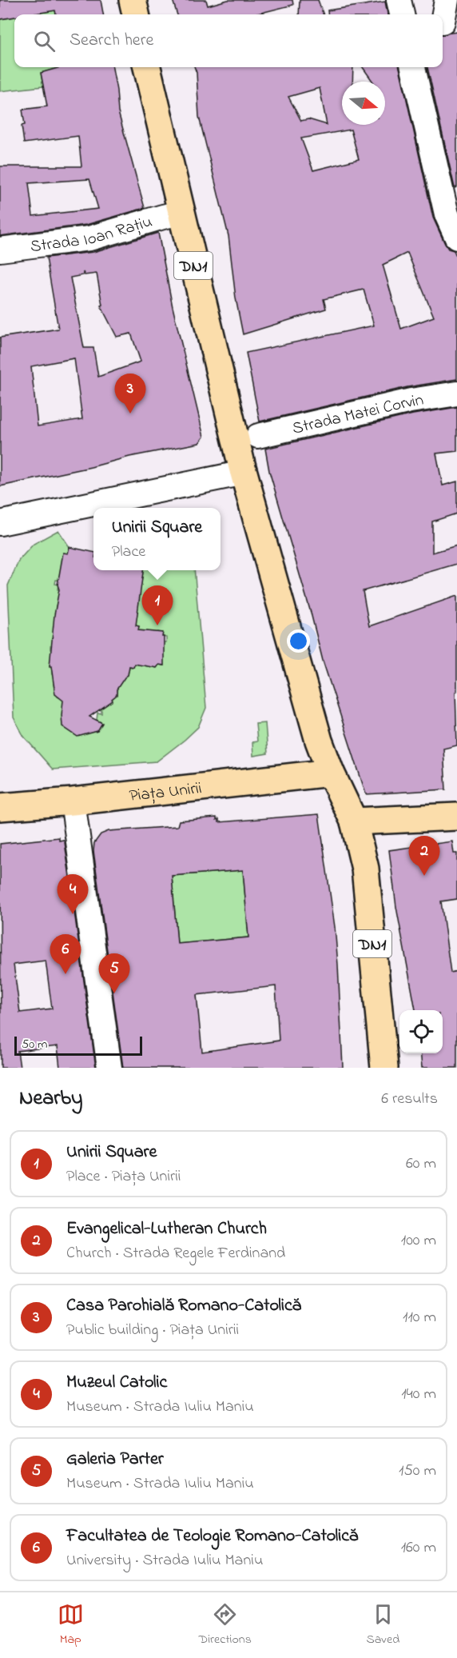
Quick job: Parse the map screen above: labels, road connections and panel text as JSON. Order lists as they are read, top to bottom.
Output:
{
  "streets": {
    "main road": ["DN1", "Piața Unirii"],
    "street": ["Strada Ioan Rațiu", "Strada Matei Corvin"]
  },
  "crossings": [
    ["Strada Ioan Rațiu", "DN1"],
    ["DN1", "Piața Unirii"]
  ],
  "scale_bar": "50 m",
  "north": "right",
  "page": {
    "search": "Search here",
    "pins": [
      "3",
      "1",
      "2",
      "4",
      "6",
      "5"
    ],
    "popup": ["Unirii Square", "Place"],
    "scale": "50 m",
    "heading": ["Nearby", "6 results"],
    "list": [
      {
        "mark": "1",
        "name": "Unirii Square",
        "note": "Place · Piața Unirii",
        "value": "60 m"
      },
      {
        "mark": "2",
        "name": "Evangelical-Lutheran Church",
        "note": "Church · Strada Regele Ferdinand",
        "value": "100 m"
      },
      {
        "mark": "3",
        "name": "Casa Parohială Romano-Catolică",
        "note": "Public building · Piața Unirii",
        "value": "110 m"
      },
      {
        "mark": "4",
        "name": "Muzeul Catolic",
        "note": "Museum · Strada Iuliu Maniu",
        "value": "140 m"
      },
      {
        "mark": "5",
        "name": "Galeria Parter",
        "note": "Museum · Strada Iuliu Maniu",
        "value": "150 m"
      },
      {
        "mark": "6",
        "name": "Facultatea de Teologie Romano-Catolică",
        "note": "University · Strada Iuliu Maniu",
        "value": "160 m"
      }
    ],
    "nav": ["Map", "Directions", "Saved"]
  }
}
